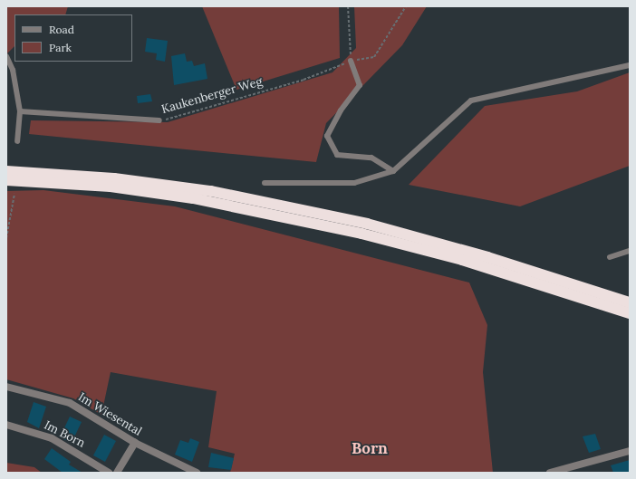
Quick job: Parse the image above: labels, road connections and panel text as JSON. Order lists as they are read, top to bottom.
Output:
{
  "streets": {
    "street": ["Im Wiesental", "Im Born"],
    "lane": ["Kaukenberger Weg"]
  },
  "districts": ["Born"],
  "legend": ["Road", "Park"]
}
